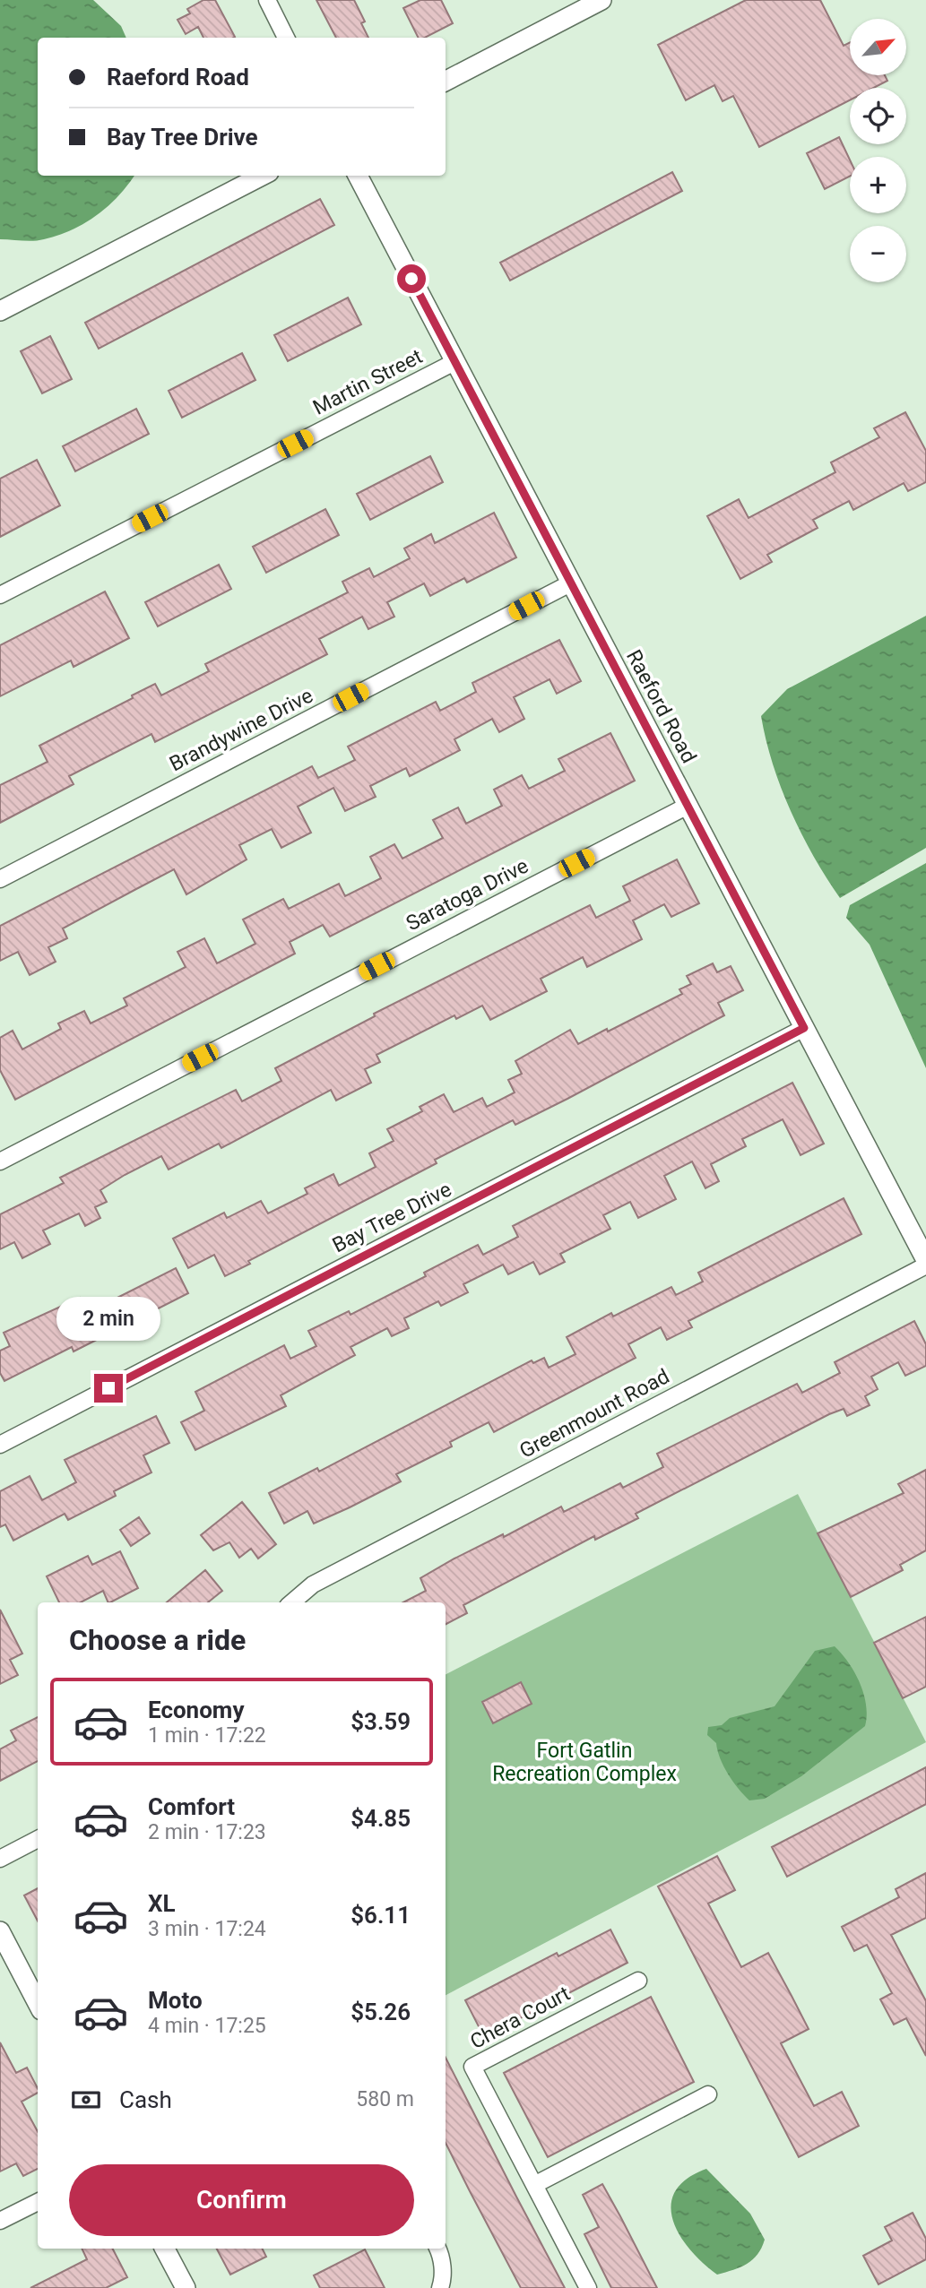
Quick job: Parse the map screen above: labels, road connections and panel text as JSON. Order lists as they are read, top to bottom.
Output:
{
  "streets": {
    "street": [
      "Martin Street",
      "Raeford Road",
      "Brandywine Drive",
      "Saratoga Drive",
      "Bay Tree Drive",
      "Greenmount Road",
      "Chera Court"
    ]
  },
  "crossings": [
    ["Martin Street", "Raeford Road"],
    ["Raeford Road", "Brandywine Drive"],
    ["Raeford Road", "Saratoga Drive"],
    ["Raeford Road", "Bay Tree Drive"]
  ],
  "parks": ["Fort Gatlin Recreation Complex"],
  "north": "top right",
  "page": {
    "map_buttons": ["+", "−"],
    "banner": ["Raeford Road", "Bay Tree Drive"],
    "bubble": "2 min",
    "heading": "Choose a ride",
    "list": [
      {
        "name": "Economy",
        "note": "1 min · 17:22",
        "value": "$3.59"
      },
      {
        "name": "Comfort",
        "note": "2 min · 17:23",
        "value": "$4.85"
      },
      {
        "name": "XL",
        "note": "3 min · 17:24",
        "value": "$6.11"
      },
      {
        "name": "Moto",
        "note": "4 min · 17:25",
        "value": "$5.26"
      }
    ],
    "pay": ["Cash", "580 m"],
    "buttons": "Confirm"
  }
}
